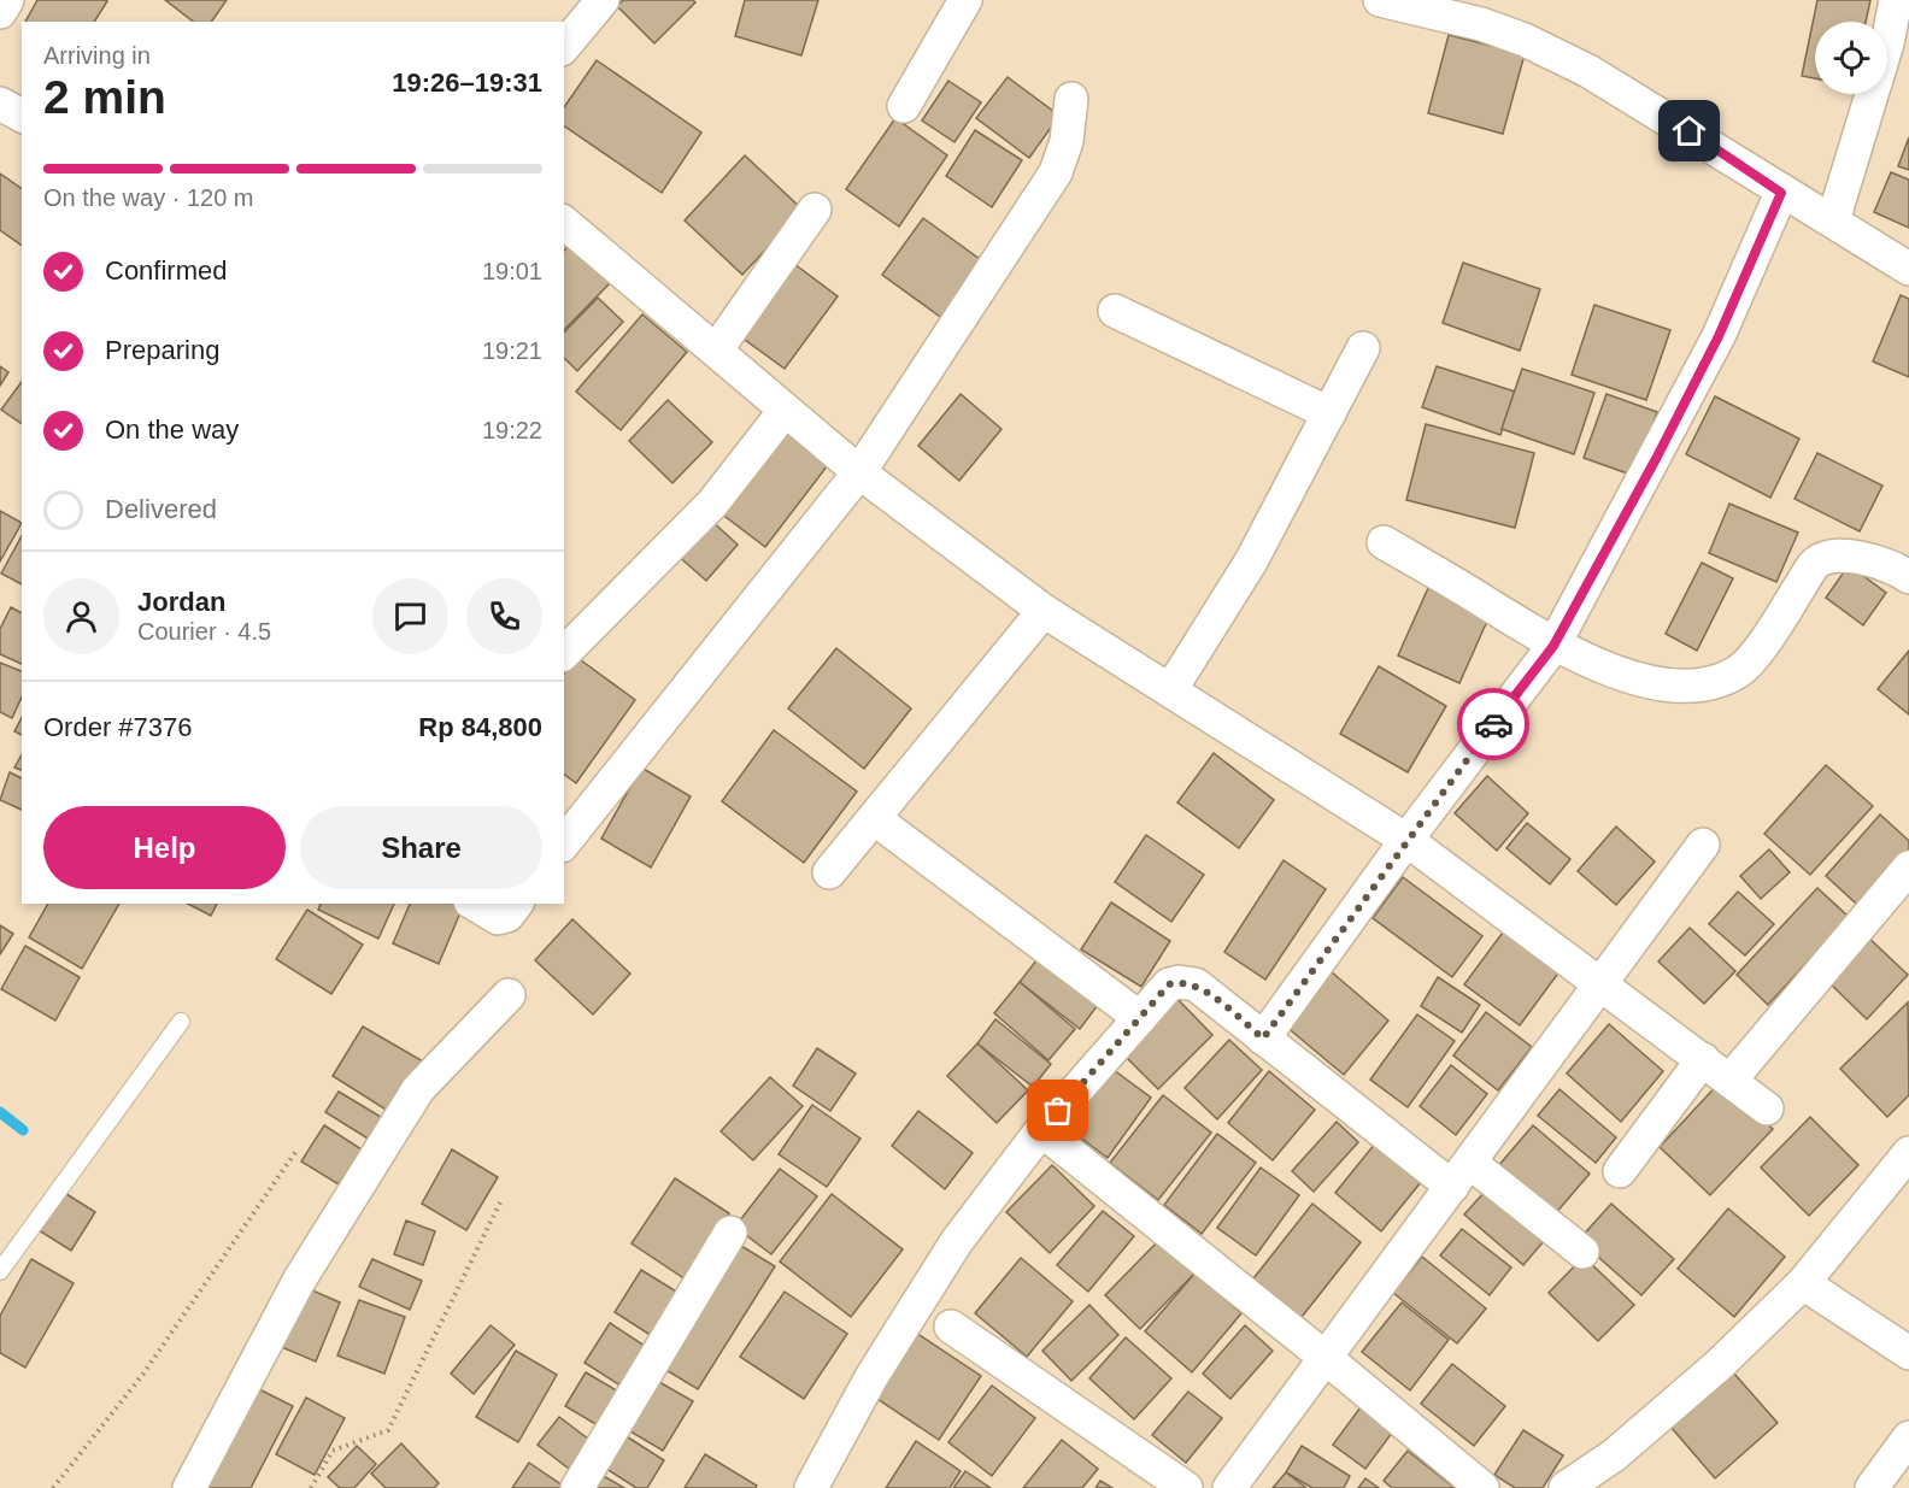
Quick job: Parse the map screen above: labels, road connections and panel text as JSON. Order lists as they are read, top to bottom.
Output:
{
  "page": {
    "heading": ["2 min", "Arriving in", "19:26–19:31"],
    "panel": [
      "Jordan",
      "Courier · 4.5",
      "Order #7376",
      "Rp 84,800"
    ],
    "bar": "On the way · 120 m",
    "list": [
      ["Confirmed", "19:01"],
      ["Preparing", "19:21"],
      ["On the way", "19:22"],
      "Delivered"
    ],
    "buttons": ["Help", "Share"]
  }
}
